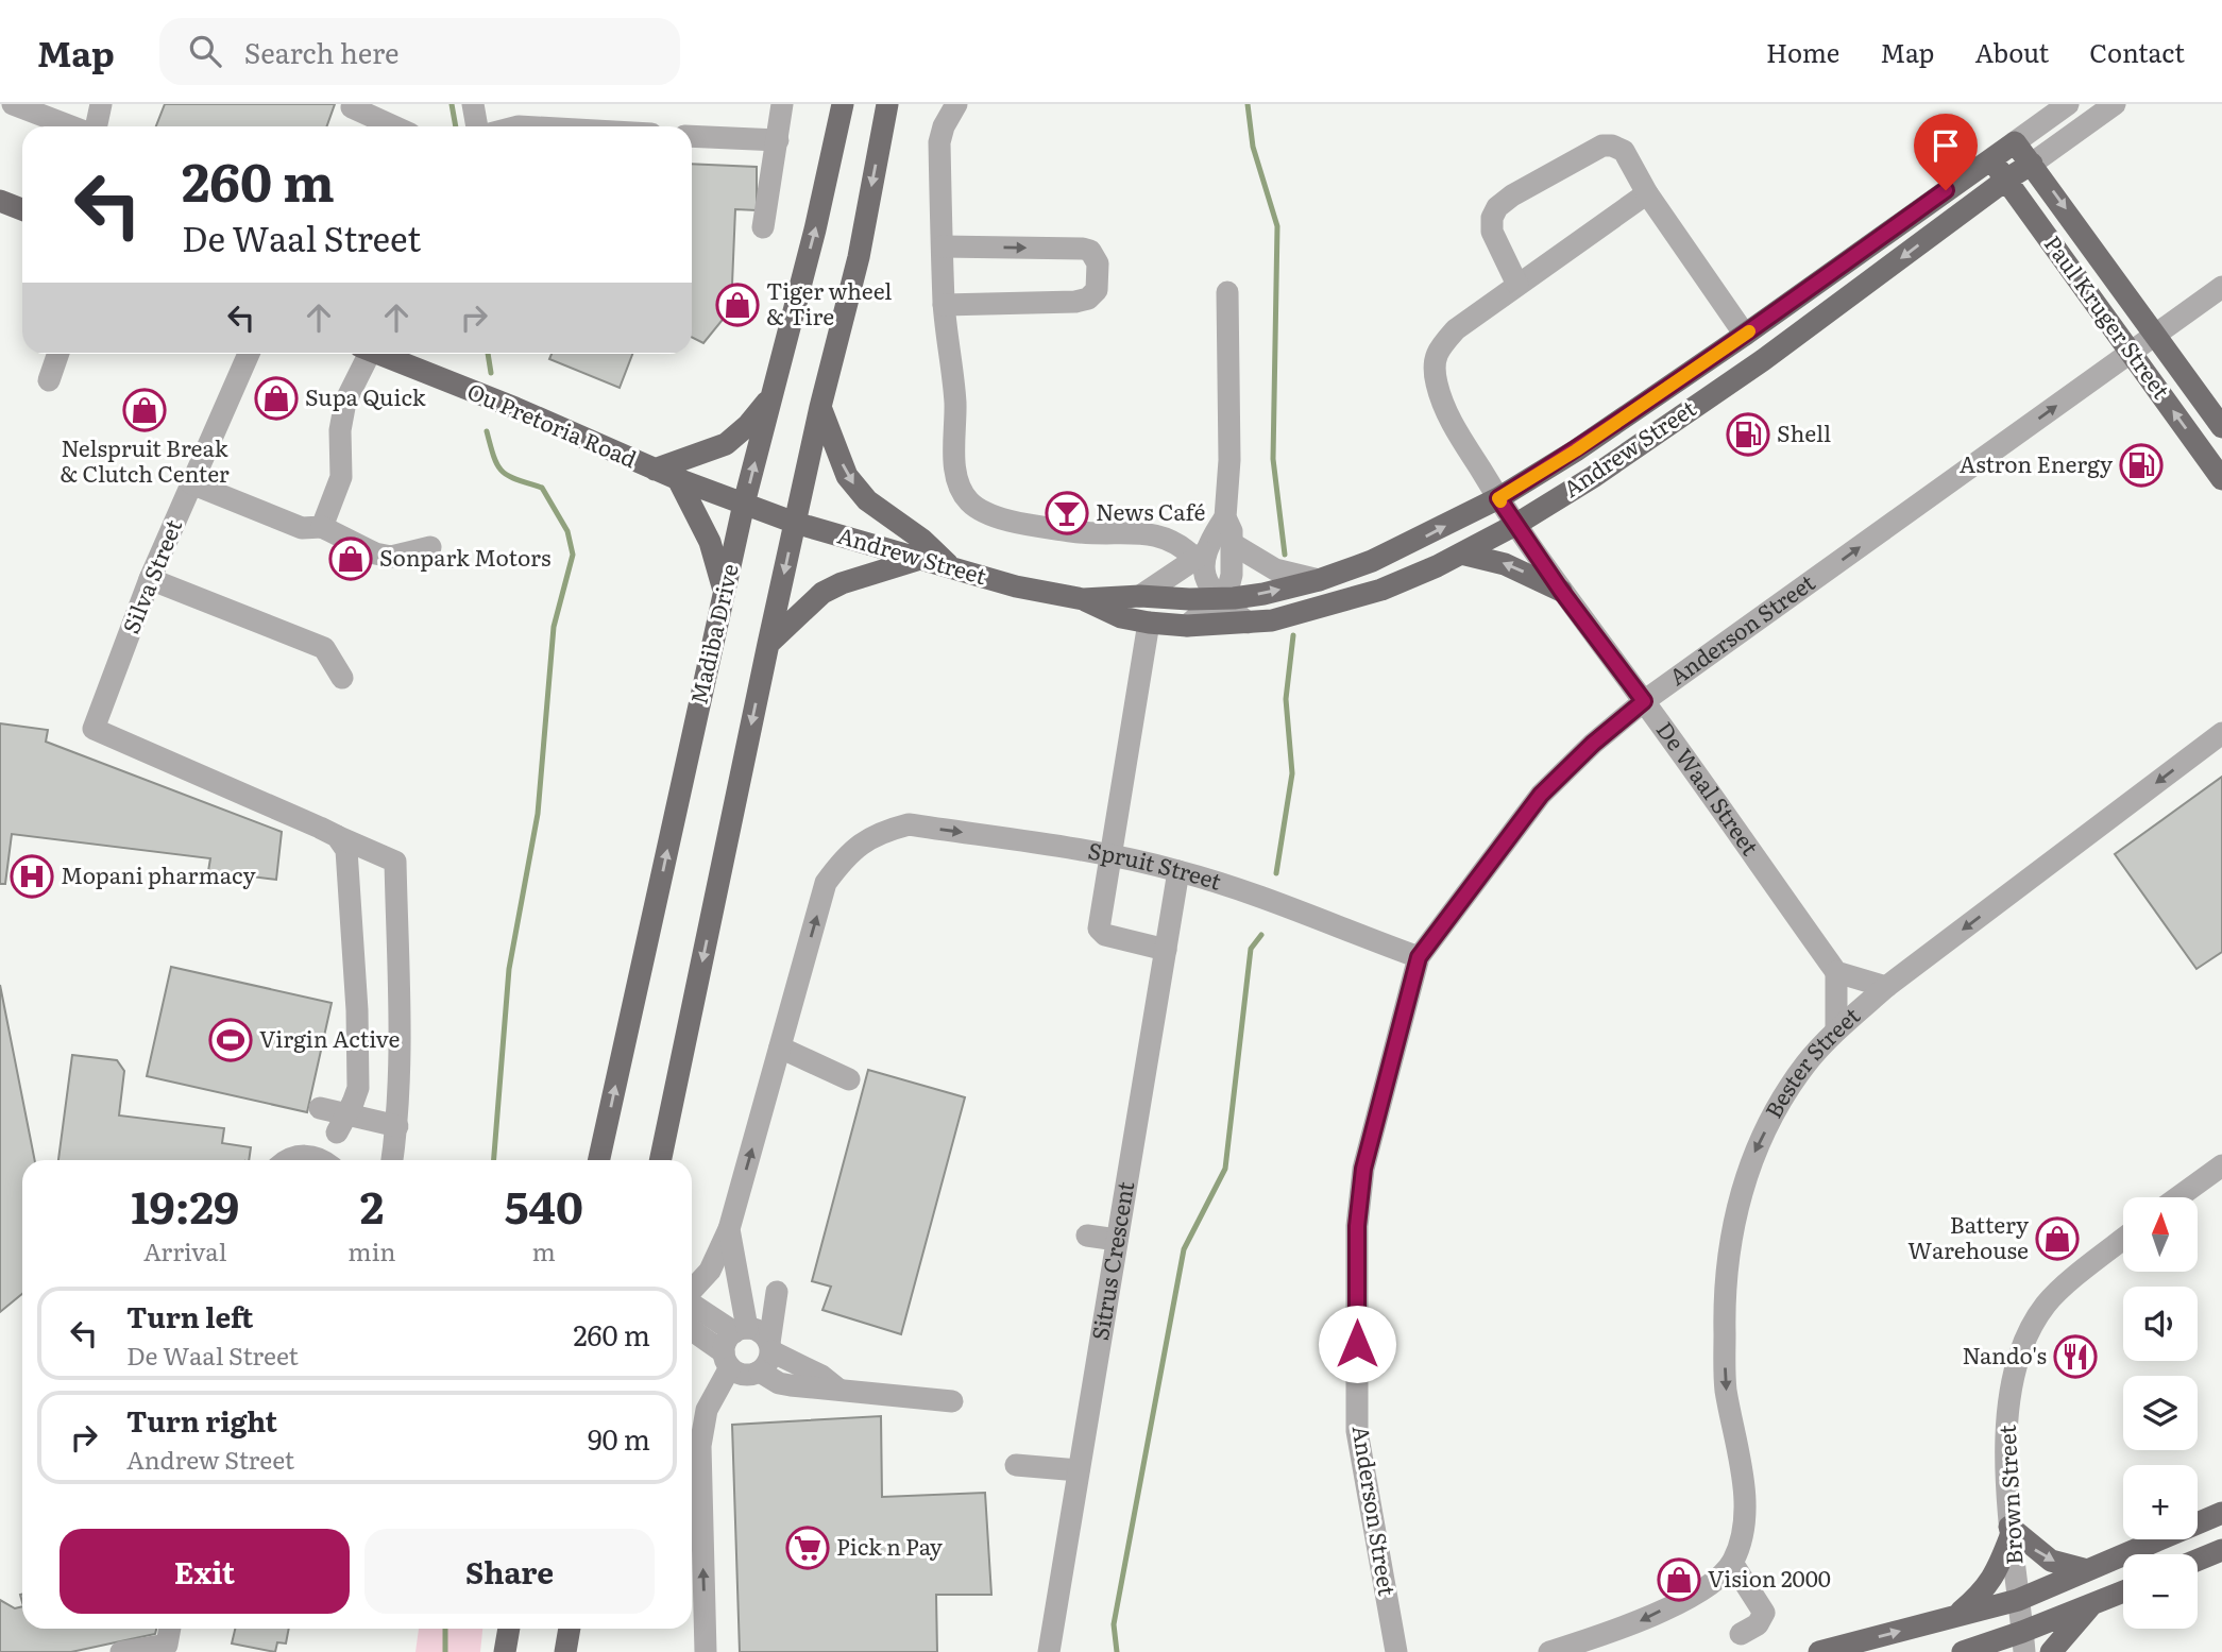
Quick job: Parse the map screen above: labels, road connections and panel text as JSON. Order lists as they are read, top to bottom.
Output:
{
  "streets": {
    "main road": [
      "Paul Kruger Street",
      "Ou Pretoria Road",
      "Andrew Street",
      "Madiba Drive"
    ],
    "street": [
      "Silva Street",
      "Anderson Street",
      "De Waal Street",
      "Spruit Street",
      "Bester Street",
      "Sitrus Crescent",
      "Brown Street"
    ]
  },
  "crossings": [
    ["Paul Kruger Street", "Andrew Street"],
    ["Paul Kruger Street", "Anderson Street"],
    ["Ou Pretoria Road", "Andrew Street"],
    ["Ou Pretoria Road", "Madiba Drive"],
    ["Andrew Street", "Madiba Drive"],
    ["Andrew Street", "De Waal Street"],
    ["Anderson Street", "De Waal Street"],
    ["Anderson Street", "Spruit Street"],
    ["Spruit Street", "Sitrus Crescent"]
  ],
  "one_way": ["Bester Street"],
  "places": {
    "shop": [
      "Tiger wheel & Tire",
      "Supa Quick",
      "Nelspruit Break & Clutch Center",
      "Sonpark Motors",
      "Battery Warehouse",
      "Vision 2000"
    ],
    "fuel station": ["Shell", "Astron Energy"],
    "bar": ["News Café"],
    "hospital": ["Mopani pharmacy"],
    "sports": ["Virgin Active"],
    "restaurant": ["Nando's"],
    "supermarket": ["Pick n Pay"]
  },
  "north": "top",
  "page": {
    "header": "Map",
    "search": "Search here",
    "nav": [
      "Home",
      "Map",
      "About",
      "Contact"
    ],
    "turn": ["260 m", "De Waal Street"],
    "eta": [
      "19:29",
      "Arrival",
      "2",
      "min",
      "540",
      "m"
    ],
    "map_buttons": ["+", "−"],
    "list": [
      {
        "name": "Turn left",
        "note": "De Waal Street",
        "value": "260 m"
      },
      {
        "name": "Turn right",
        "note": "Andrew Street",
        "value": "90 m"
      }
    ],
    "buttons": ["Exit", "Share"]
  }
}
